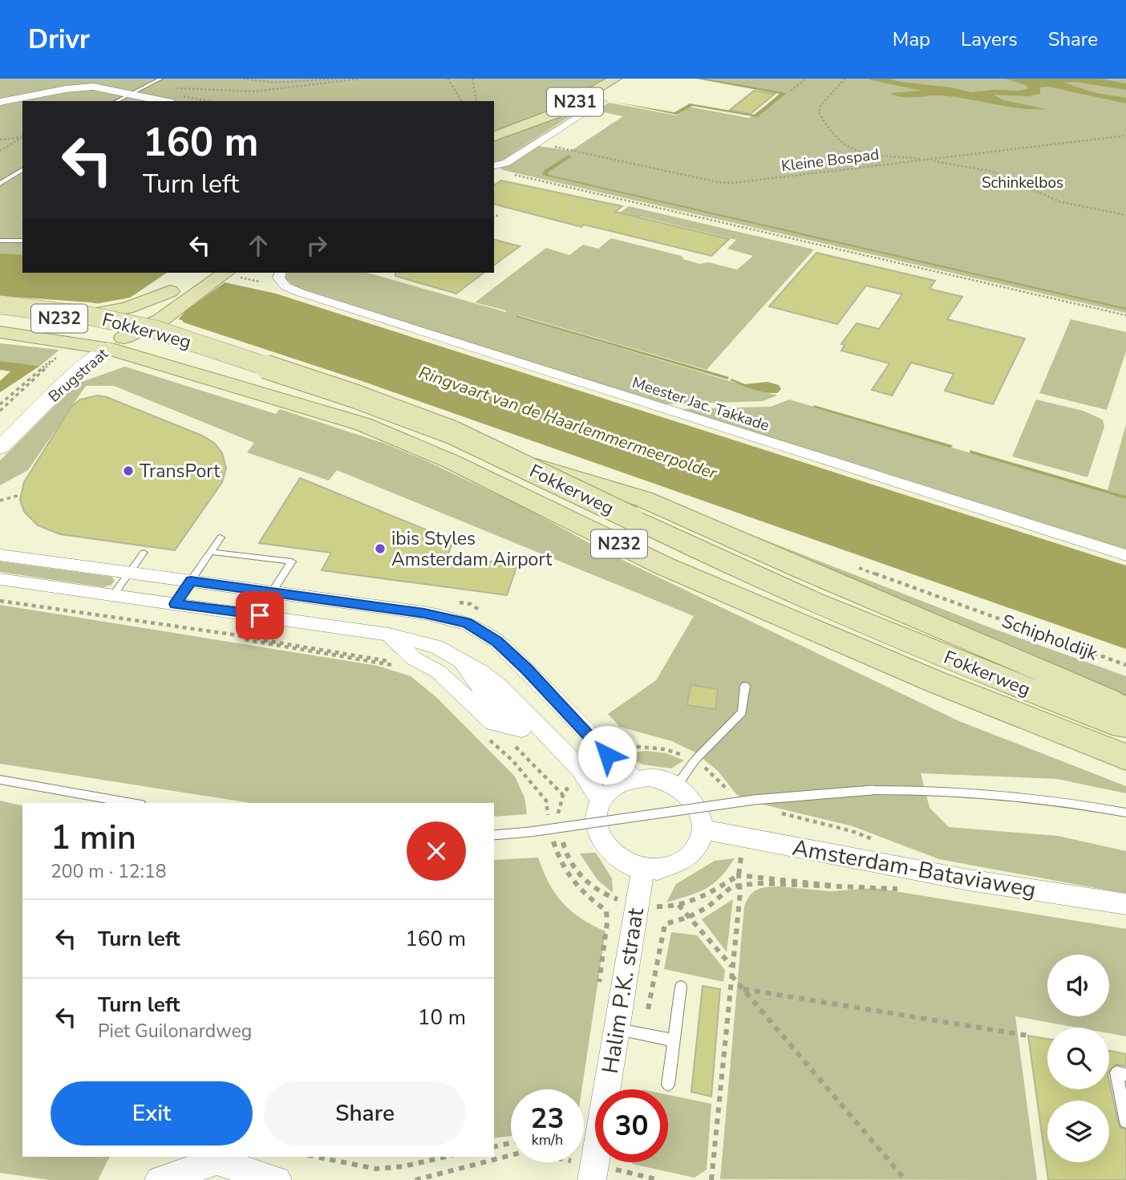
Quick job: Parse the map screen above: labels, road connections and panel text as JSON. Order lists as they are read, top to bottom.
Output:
{
  "streets": {
    "main road": [
      "N231",
      "N232",
      "Fokkerweg",
      "Brugstraat"
    ],
    "street": ["Meester Jac. Takkade", "Amsterdam-Bataviaweg", "Halim P.K. straat"],
    "path": ["Kleine Bospad", "Schipholdijk"]
  },
  "crossings": [
    ["N232", "Fokkerweg"],
    ["N232", "Brugstraat"],
    ["Fokkerweg", "Brugstraat"],
    ["Amsterdam-Bataviaweg", "Halim P.K. straat"]
  ],
  "water": ["Ringvaart van de Haarlemmermeerpolder"],
  "parks": ["Schinkelbos"],
  "places": ["TransPort", "ibis Styles Amsterdam Airport"],
  "page": {
    "header": "Drivr",
    "nav": ["Map", "Layers", "Share"],
    "turn": ["160 m", "Turn left"],
    "heading": ["1 min", "200 m · 12:18"],
    "list": [
      {
        "name": "Turn left",
        "value": "160 m"
      },
      {
        "name": "Turn left",
        "note": "Piet Guilonardweg",
        "value": "10 m"
      }
    ],
    "buttons": ["Exit", "Share"],
    "speed": "23 km/h",
    "limit": "30"
  }
}
